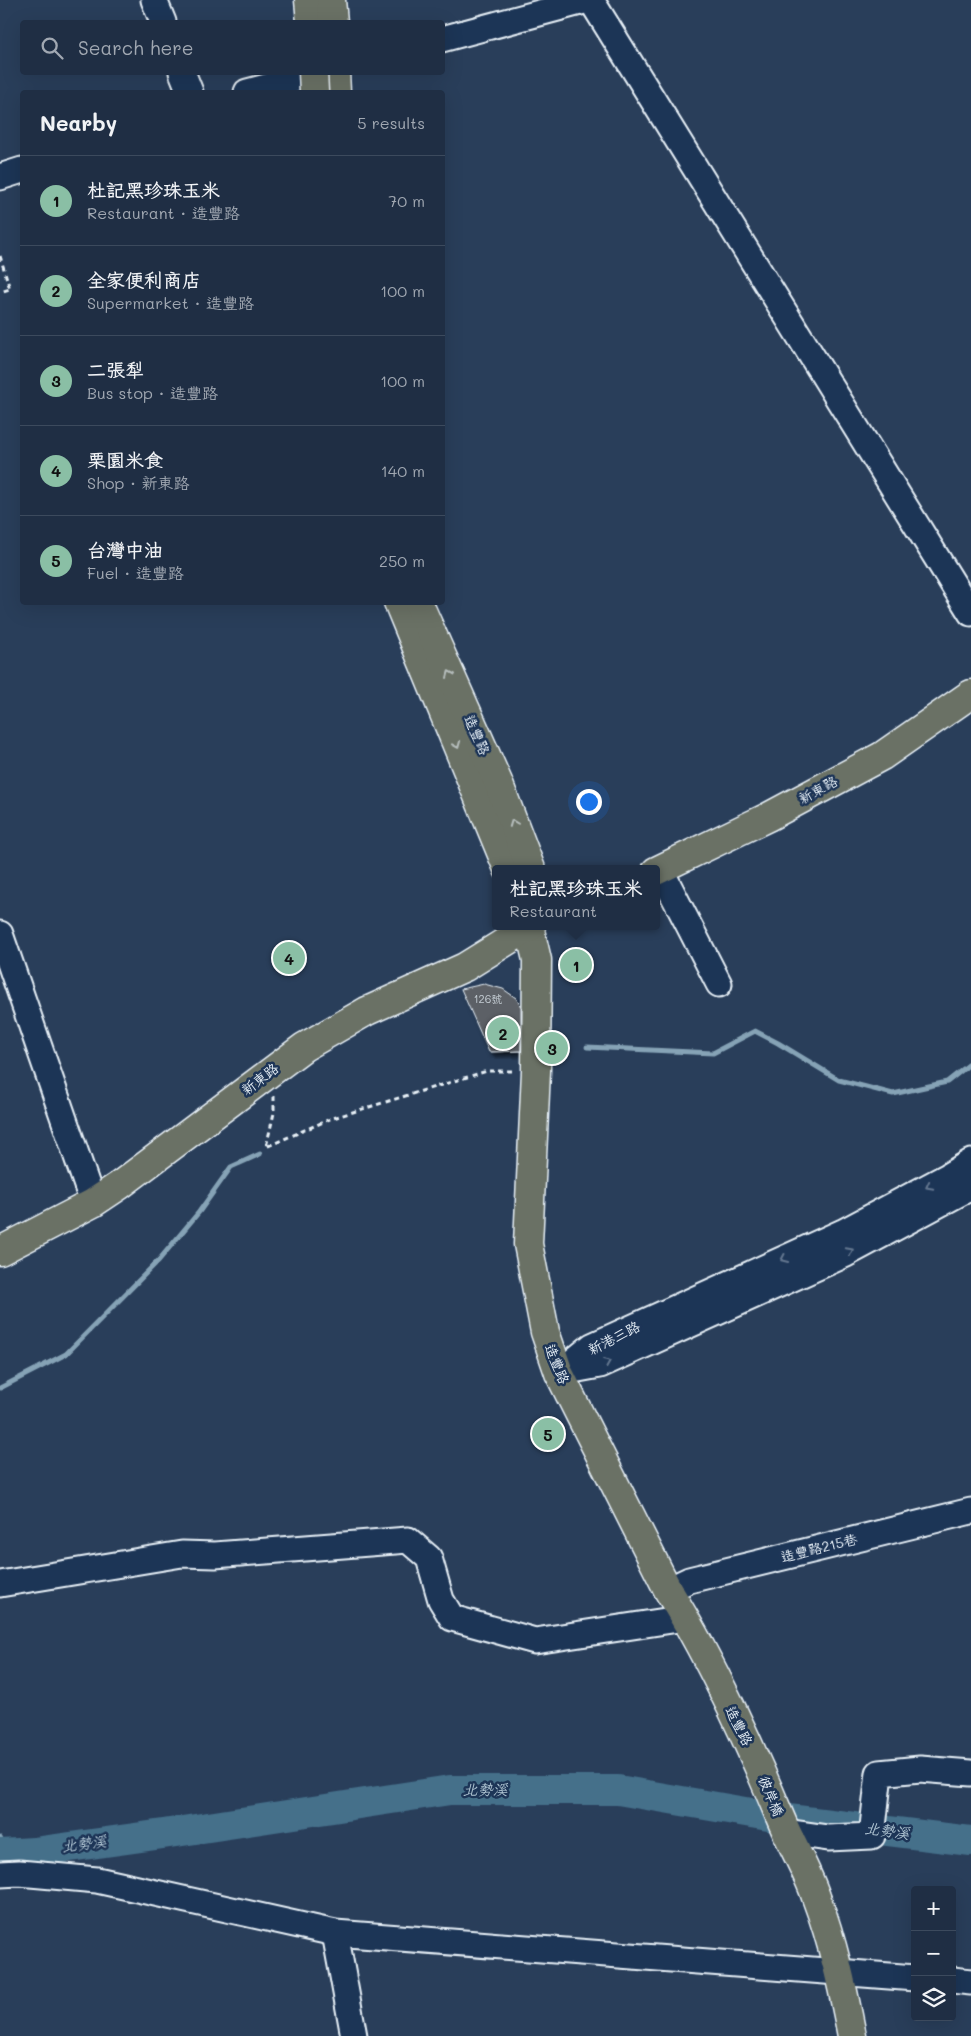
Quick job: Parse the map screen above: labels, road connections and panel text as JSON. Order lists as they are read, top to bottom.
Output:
{
  "streets": {
    "main road": ["造豐路", "新東路", "彼岸橋"],
    "street": ["新港三路", "造豐路215巷"]
  },
  "crossings": [
    ["造豐路", "新港三路"],
    ["造豐路", "造豐路215巷"],
    ["造豐路", "彼岸橋"]
  ],
  "water": ["北勢溪"],
  "house_numbers": ["126號"],
  "page": {
    "search": "Search here",
    "heading": ["Nearby", "5 results"],
    "list": [
      {
        "mark": "1",
        "name": "杜記黑珍珠玉米",
        "note": "Restaurant · 造豐路",
        "value": "70 m"
      },
      {
        "mark": "2",
        "name": "全家便利商店",
        "note": "Supermarket · 造豐路",
        "value": "100 m"
      },
      {
        "mark": "3",
        "name": "二張犁",
        "note": "Bus stop · 造豐路",
        "value": "100 m"
      },
      {
        "mark": "4",
        "name": "栗園米食",
        "note": "Shop · 新東路",
        "value": "140 m"
      },
      {
        "mark": "5",
        "name": "台灣中油",
        "note": "Fuel · 造豐路",
        "value": "250 m"
      }
    ],
    "popup": ["杜記黑珍珠玉米", "Restaurant"],
    "pins": [
      "4",
      "1",
      "2",
      "3",
      "5"
    ],
    "map_buttons": ["+", "−"]
  }
}
